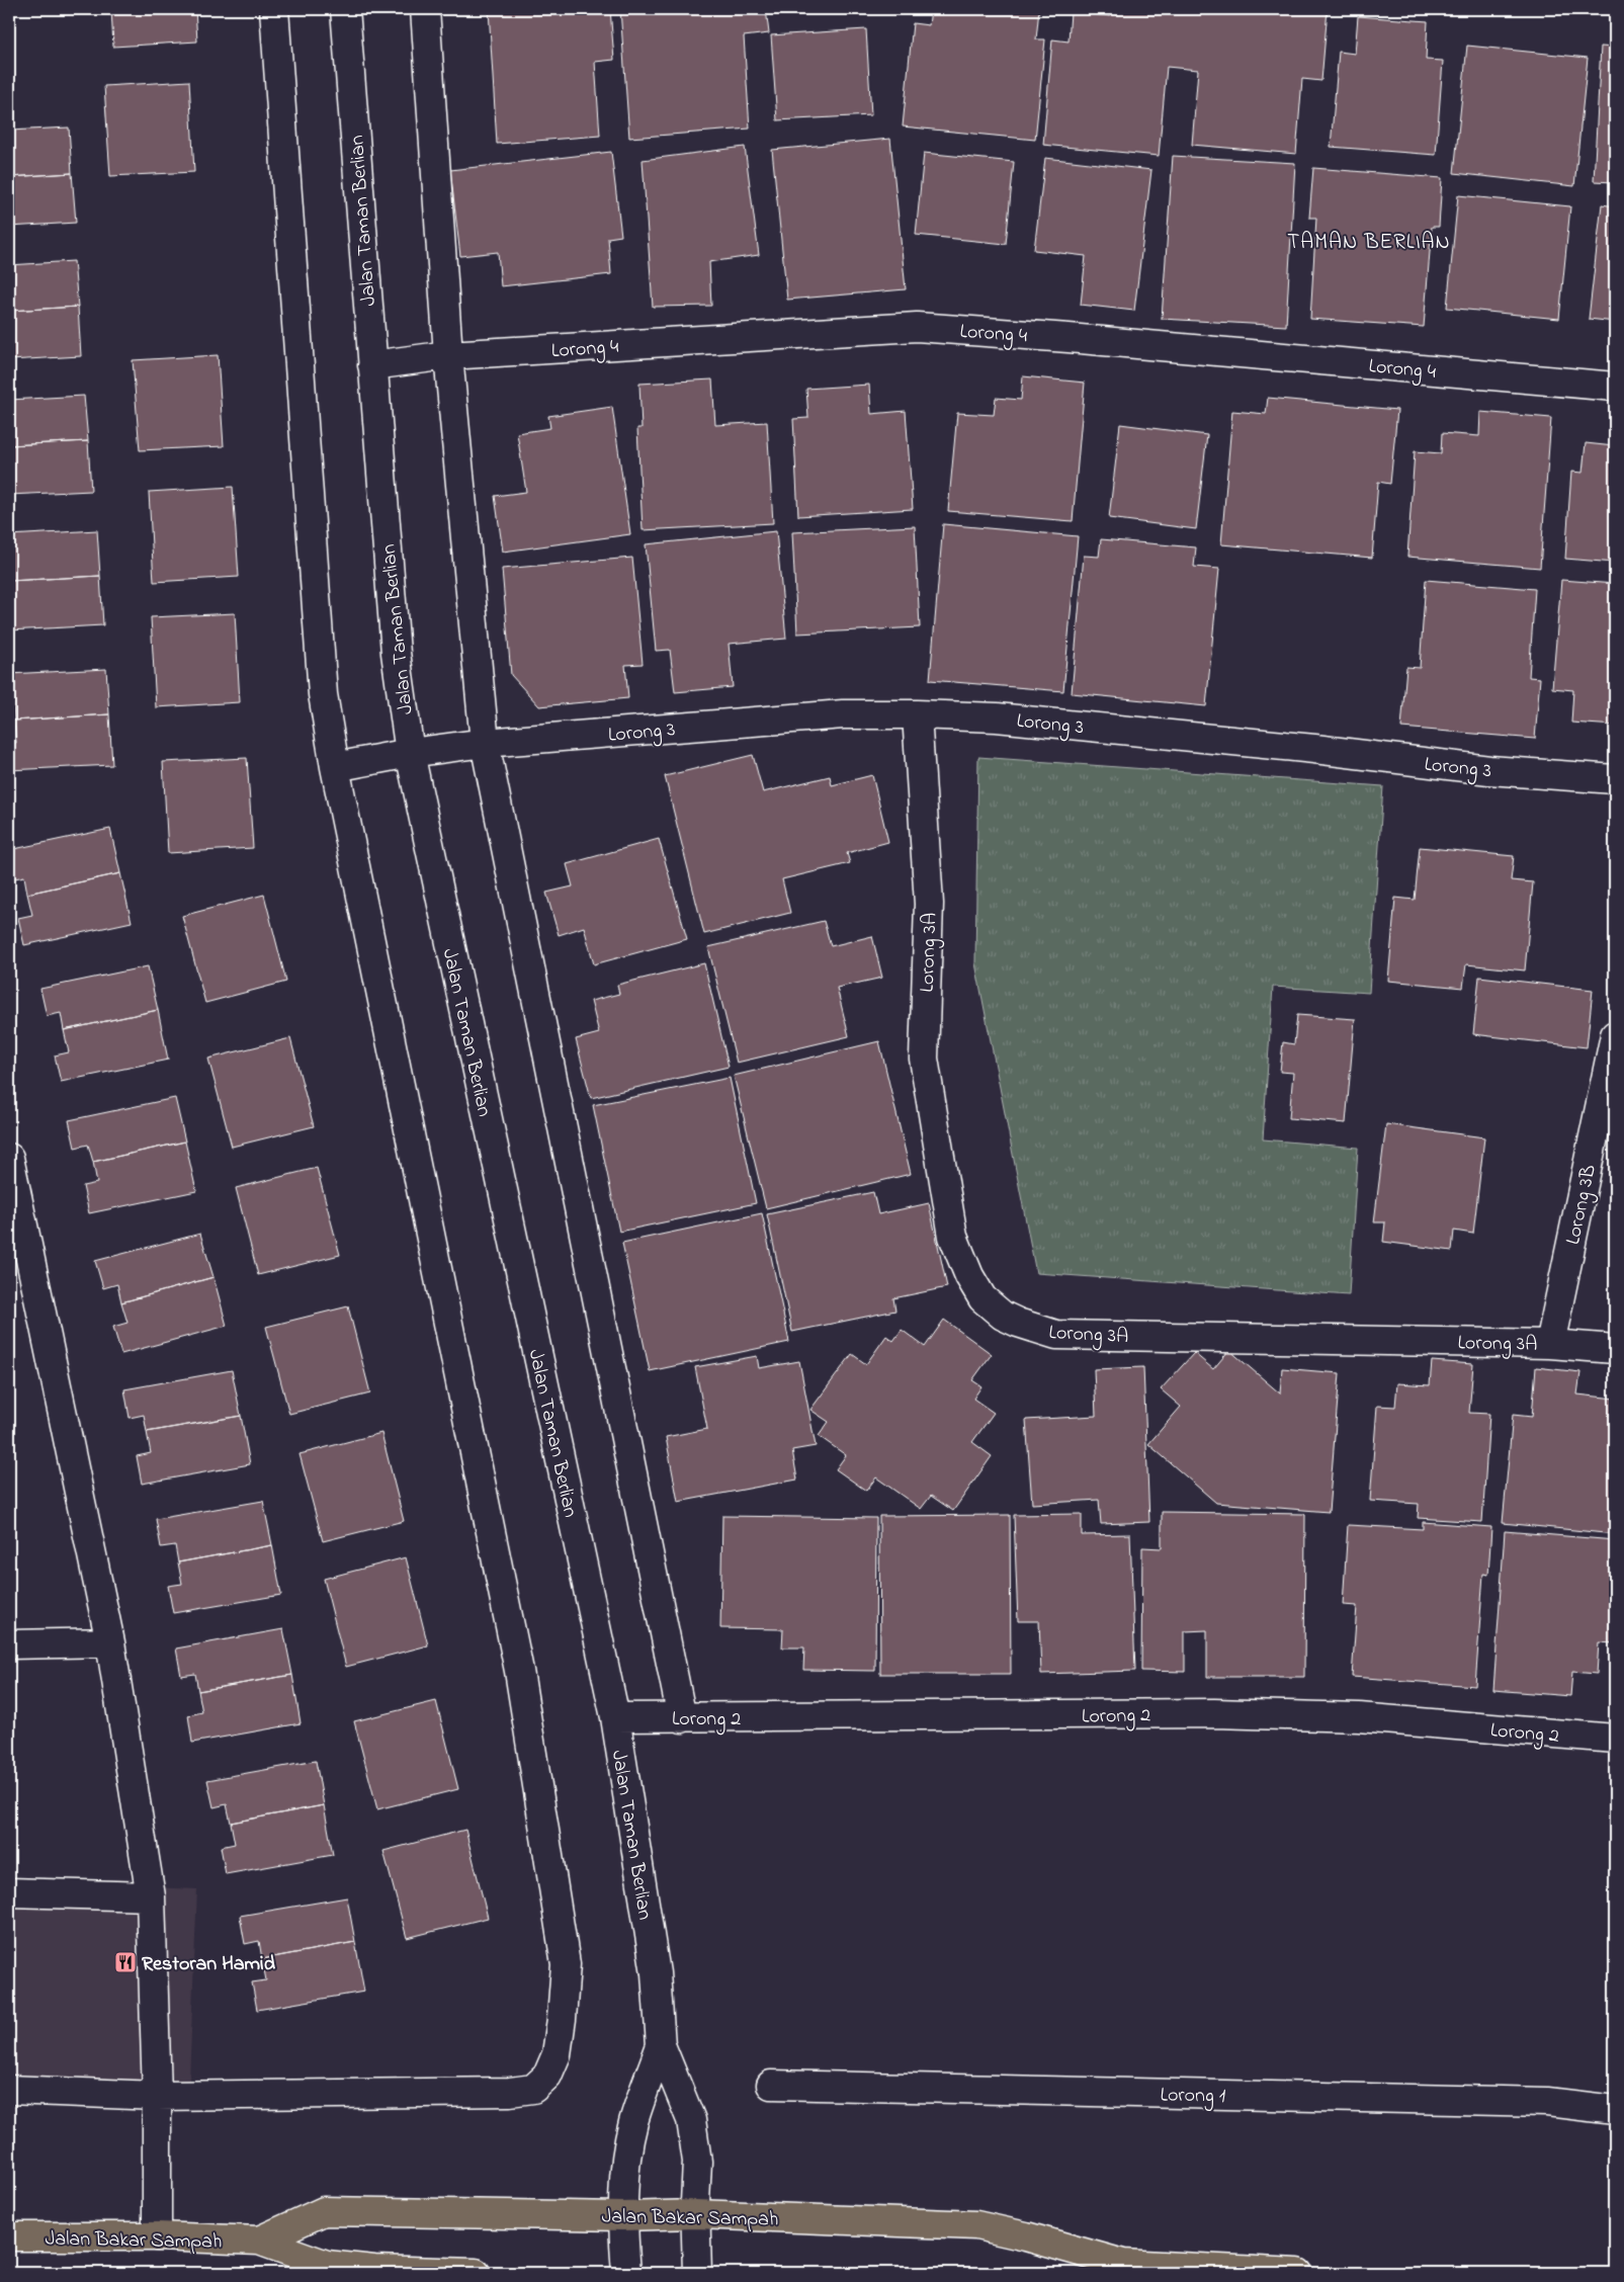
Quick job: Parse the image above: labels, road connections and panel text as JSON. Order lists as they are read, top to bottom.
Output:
{
  "streets": {
    "main road": ["Jalan Bakar Sampah"],
    "street": [
      "Jalan Taman Berlian",
      "Lorong 4",
      "Lorong 3",
      "Lorong 3A",
      "Lorong 3B",
      "Lorong 2",
      "Lorong 1"
    ]
  },
  "crossings": [
    ["Jalan Taman Berlian", "Lorong 4"],
    ["Jalan Taman Berlian", "Lorong 3"],
    ["Jalan Taman Berlian", "Lorong 2"],
    ["Lorong 3", "Lorong 3A"],
    ["Lorong 3A", "Lorong 3B"]
  ],
  "districts": ["TAMAN BERLIAN"],
  "places": {
    "restaurant": ["Restoran Hamid"]
  }
}
